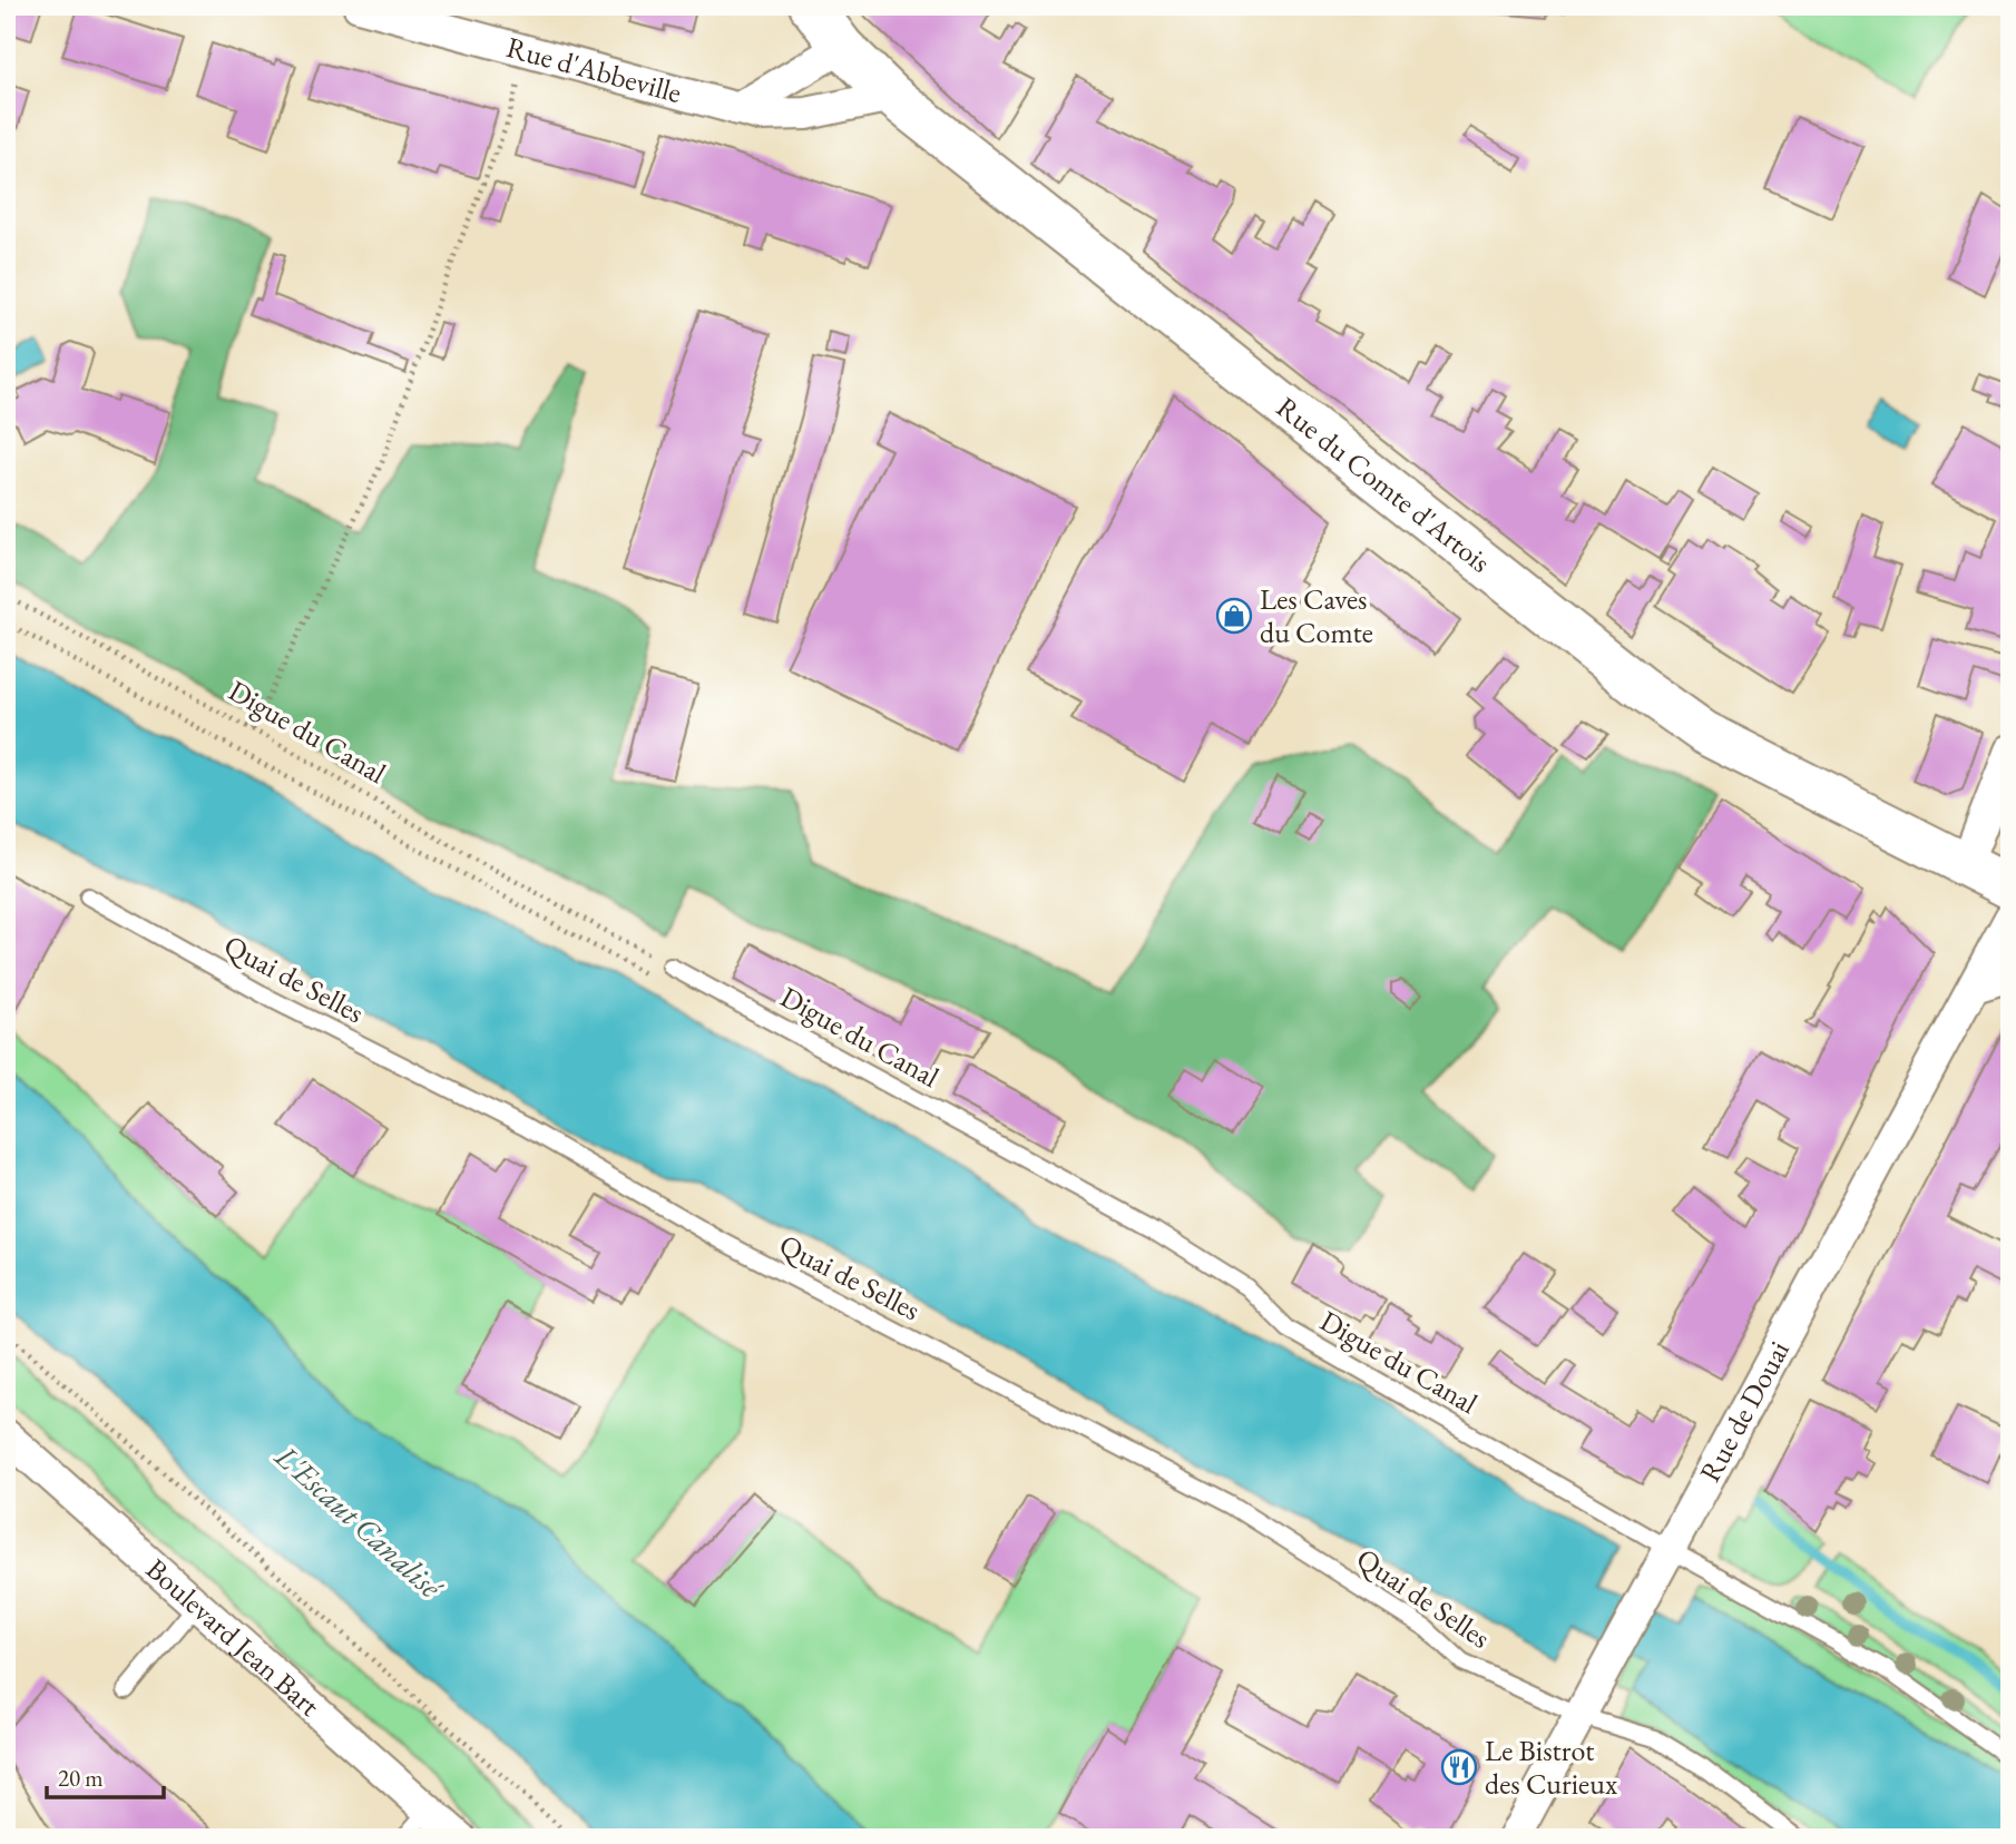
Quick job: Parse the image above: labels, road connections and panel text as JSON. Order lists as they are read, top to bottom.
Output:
{
  "streets": {
    "main road": ["Rue du Comte d'Artois"],
    "street": ["Rue d'Abbeville", "Rue de Douai", "Boulevard Jean Bart"],
    "lane": ["Digue du Canal", "Quai de Selles"]
  },
  "crossings": [
    ["Rue d'Abbeville", "Rue du Comte d'Artois"],
    ["Digue du Canal", "Rue de Douai"],
    ["Quai de Selles", "Rue de Douai"]
  ],
  "water": ["L'Escaut Canalisé"],
  "places": {
    "shop": ["Les Caves du Comte"],
    "restaurant": ["Le Bistrot des Curieux"]
  },
  "scale_bar": "20 m"
}
